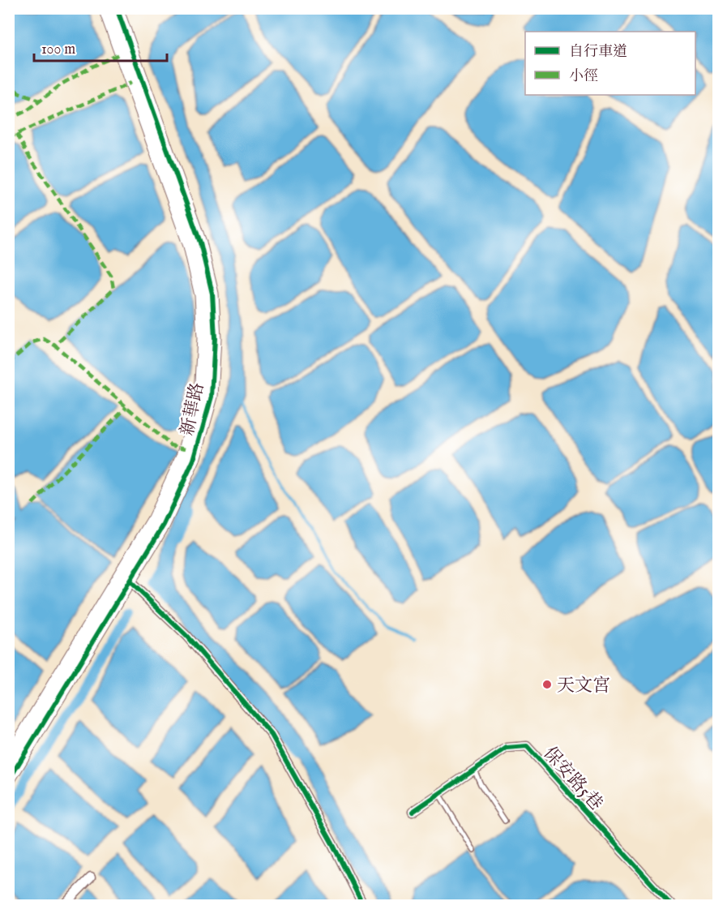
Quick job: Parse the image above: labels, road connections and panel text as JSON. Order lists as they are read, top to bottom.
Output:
{
  "streets": {
    "street": ["新華路", "保安路5巷"]
  },
  "places": ["天文宮"],
  "legend": ["自行車道", "小徑"],
  "scale_bar": "100 m"
}
